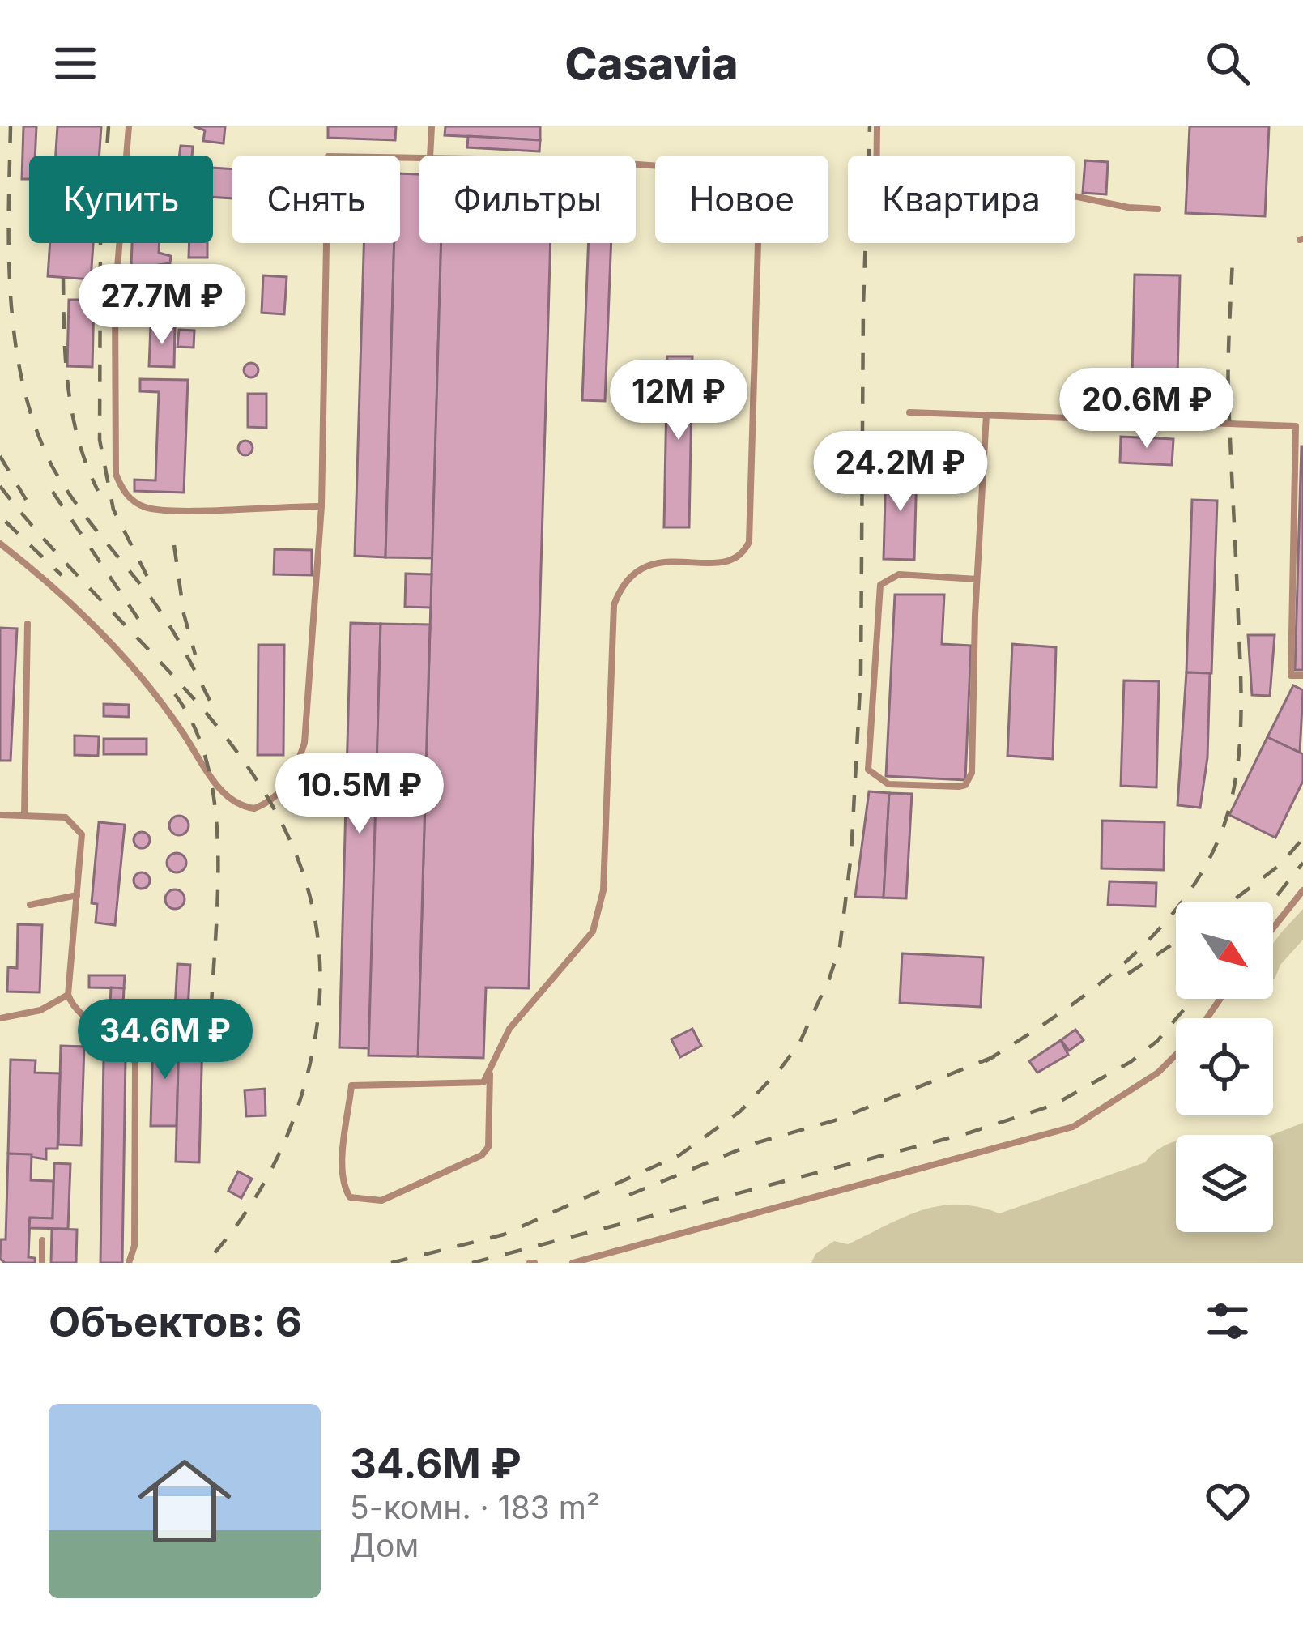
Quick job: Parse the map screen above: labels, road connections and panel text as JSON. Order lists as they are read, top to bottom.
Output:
{
  "north": "bottom right",
  "page": {
    "header": "Casavia",
    "chip": [
      "Купить",
      "Снять",
      "Фильтры",
      "Новое",
      "Квартира"
    ],
    "price": [
      "27.7M ₽",
      "12M ₽",
      "20.6M ₽",
      "24.2M ₽",
      "10.5M ₽",
      "34.6M ₽"
    ],
    "heading": "Объектов: 6",
    "list": [
      {
        "name": "34.6M ₽",
        "note": "5-комн. · 183 m² · Дом"
      }
    ]
  }
}
